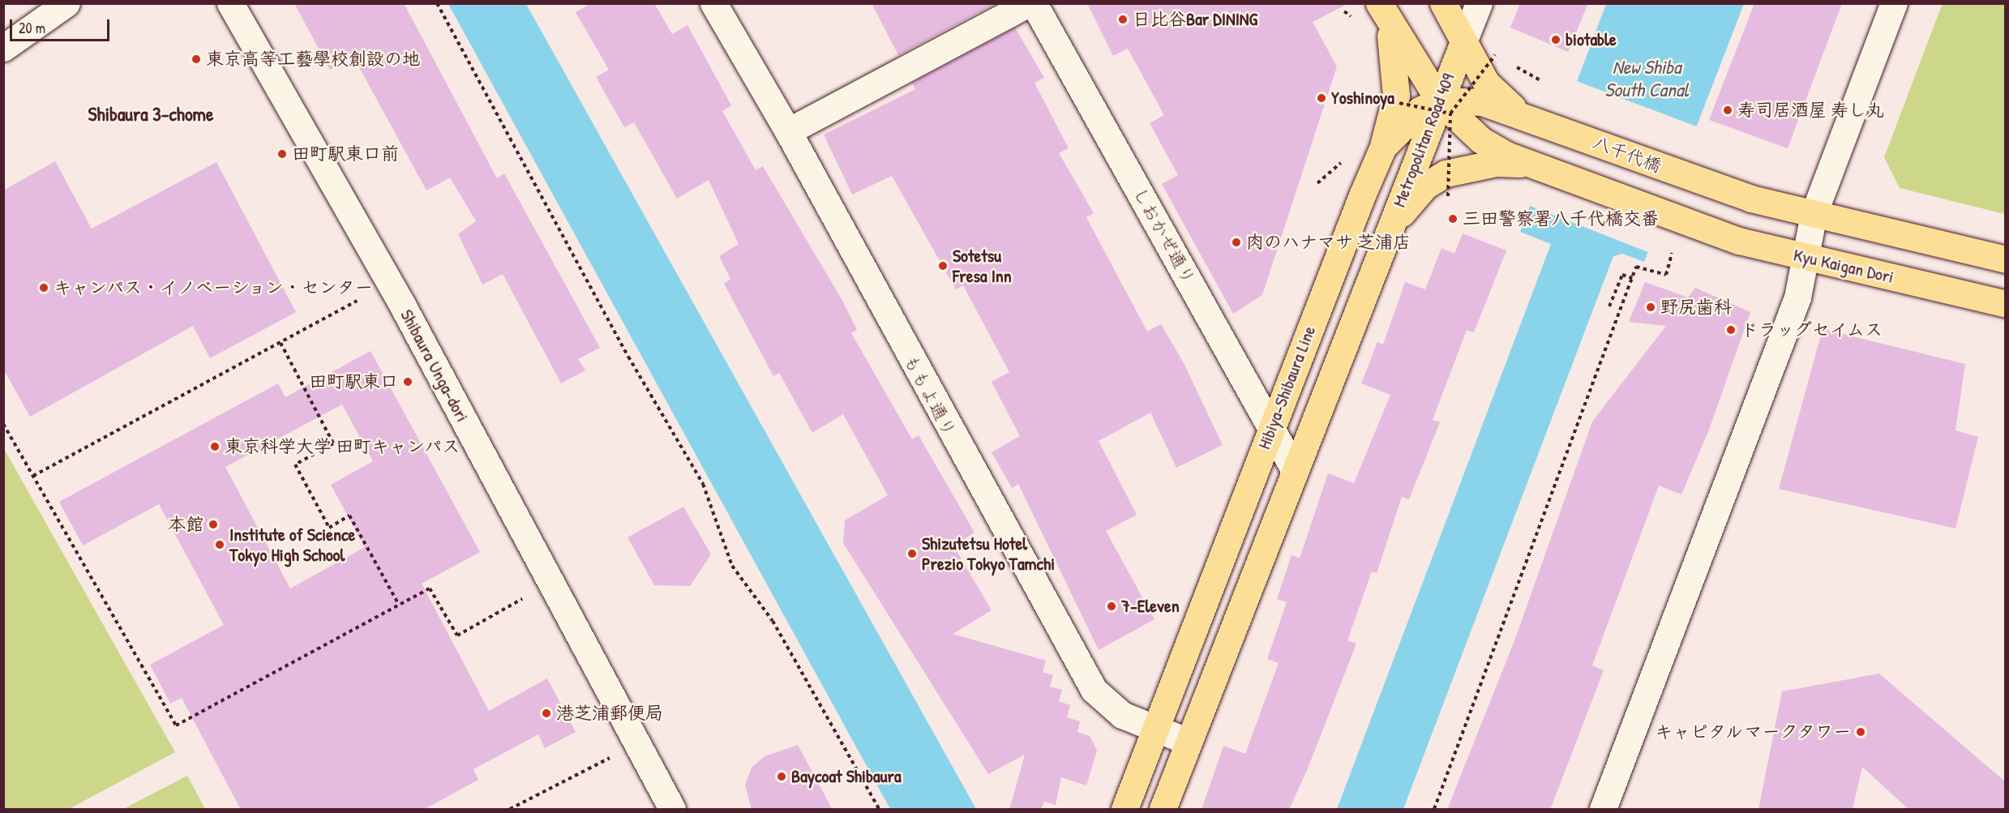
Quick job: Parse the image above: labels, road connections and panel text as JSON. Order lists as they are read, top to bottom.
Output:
{
  "streets": {
    "main road": [
      "Metropolitan Road 409",
      "八千代橋",
      "Kyu Kaigan Dori",
      "Hibiya-Shibaura Line"
    ],
    "street": ["しおかぜ通り", "Shibaura Unga-dori", "ももよ通り"]
  },
  "crossings": [
    ["Metropolitan Road 409", "Hibiya-Shibaura Line"],
    ["しおかぜ通り", "Hibiya-Shibaura Line"],
    ["Hibiya-Shibaura Line", "ももよ通り"]
  ],
  "districts": ["Shibaura 3-chome"],
  "water": ["New Shiba South Canal"],
  "places": [
    "日比谷Bar DINING",
    "biotable",
    "東京高等工藝學校創設の地",
    "Yoshinoya",
    "寿司居酒屋 寿し丸",
    "田町駅東口前",
    "三田警察署八千代橋交番",
    "肉のハナマサ 芝浦店",
    "Sotetsu Fresa Inn",
    "キャンパス・イノベーション・センター",
    "野尻歯科",
    "ドラッグセイムス",
    "田町駅東口",
    "東京科学大学 田町キャンパス",
    "本館",
    "Institute of Science Tokyo High School",
    "Shizutetsu Hotel Prezio Tokyo Tamchi",
    "7-Eleven",
    "港芝浦郵便局",
    "キャピタルマークタワー",
    "Baycoat Shibaura"
  ],
  "scale_bar": "20 m"
}
